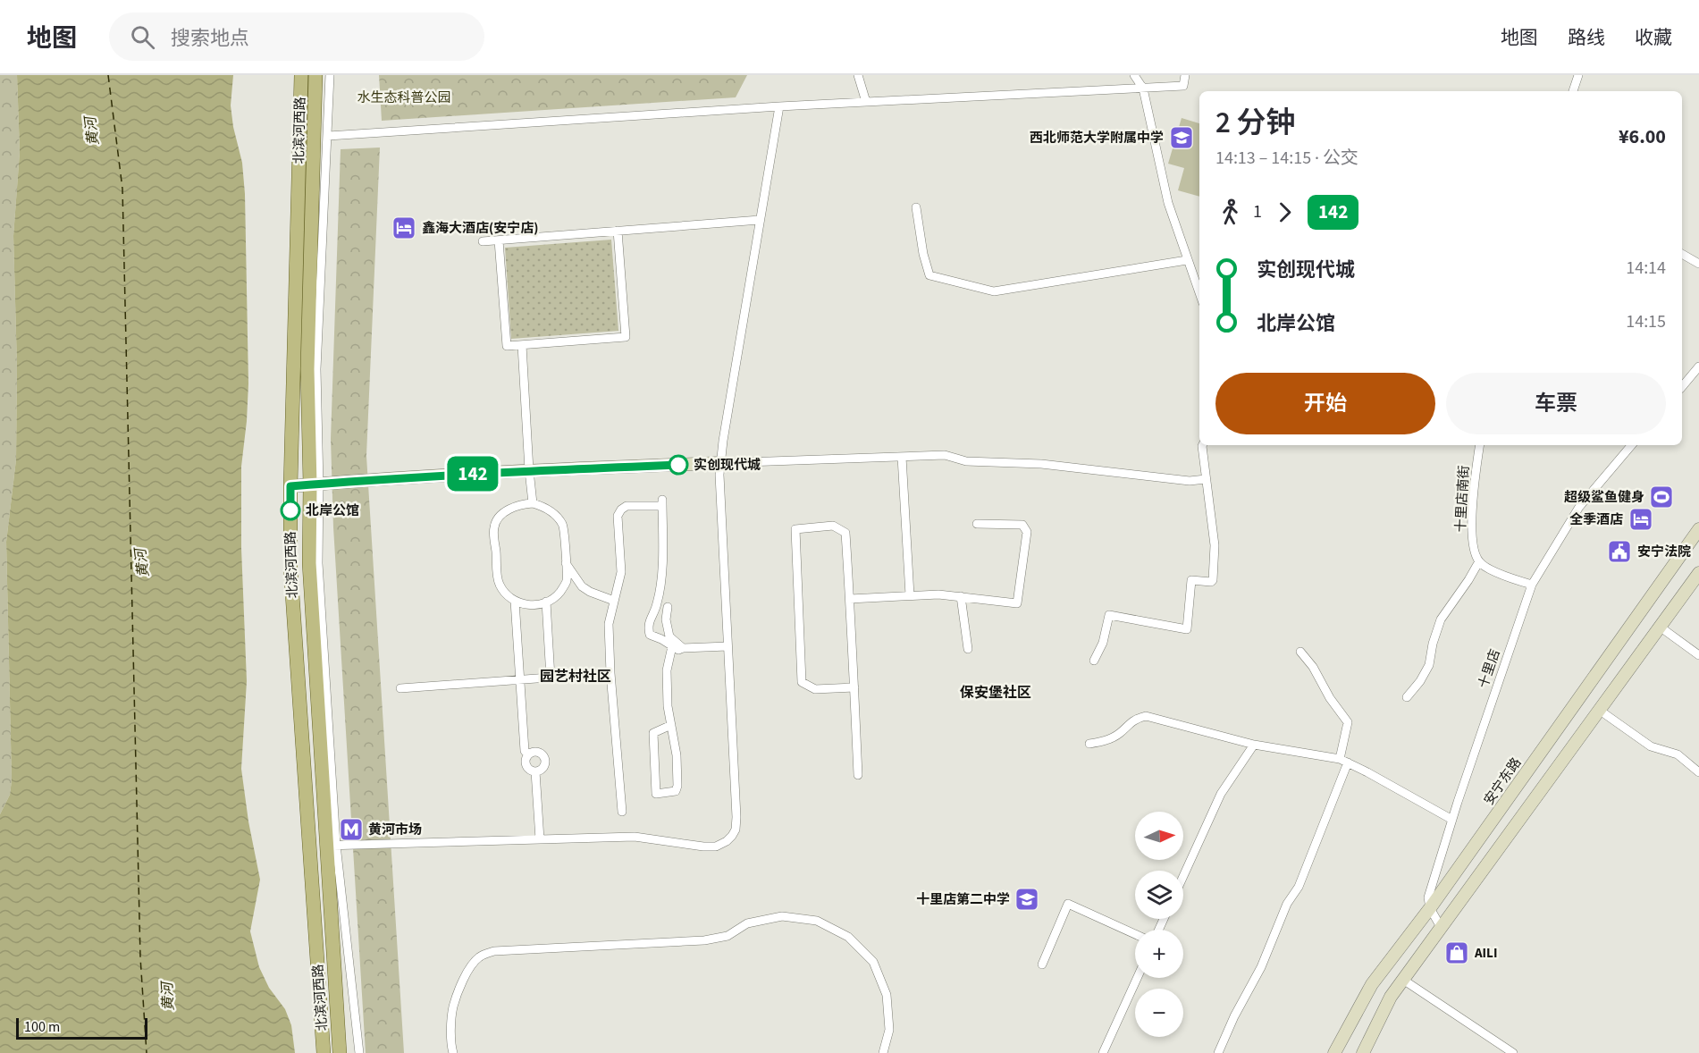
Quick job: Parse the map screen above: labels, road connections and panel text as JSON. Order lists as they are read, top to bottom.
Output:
{
  "streets": {
    "main road": ["北滨河西路", "安宁东路"],
    "street": ["十里店南街", "十里店"]
  },
  "crossings": [
    ["十里店", "安宁东路"]
  ],
  "districts": ["园艺村社区", "保安堡社区"],
  "water": ["黄河"],
  "parks": ["水生态科普公园"],
  "places": {
    "school or university": ["西北师范大学附属中学", "十里店第二中学"],
    "hotel": ["鑫海大酒店(安宁店)", "全季酒店"],
    "other": ["实创现代城", "北岸公馆"],
    "sports": ["超级鲨鱼健身"],
    "public building": ["安宁法院"],
    "metro station": ["黄河市场"],
    "shop": ["AILI"]
  },
  "lines": ["bus line 142"],
  "scale_bar": "100 m",
  "north": "right",
  "page": {
    "header": "地图",
    "search": "搜索地点",
    "nav": ["地图", "路线", "收藏"],
    "on_map": "142",
    "heading": ["2 分钟", "14:13 – 14:15 · 公交", "¥6.00"],
    "legs": ["1", "142"],
    "list": [
      {
        "name": "实创现代城",
        "value": "14:14"
      },
      {
        "name": "北岸公馆",
        "value": "14:15"
      }
    ],
    "buttons": ["开始", "车票"],
    "map_buttons": ["+", "−"],
    "scale": "100 m"
  }
}
